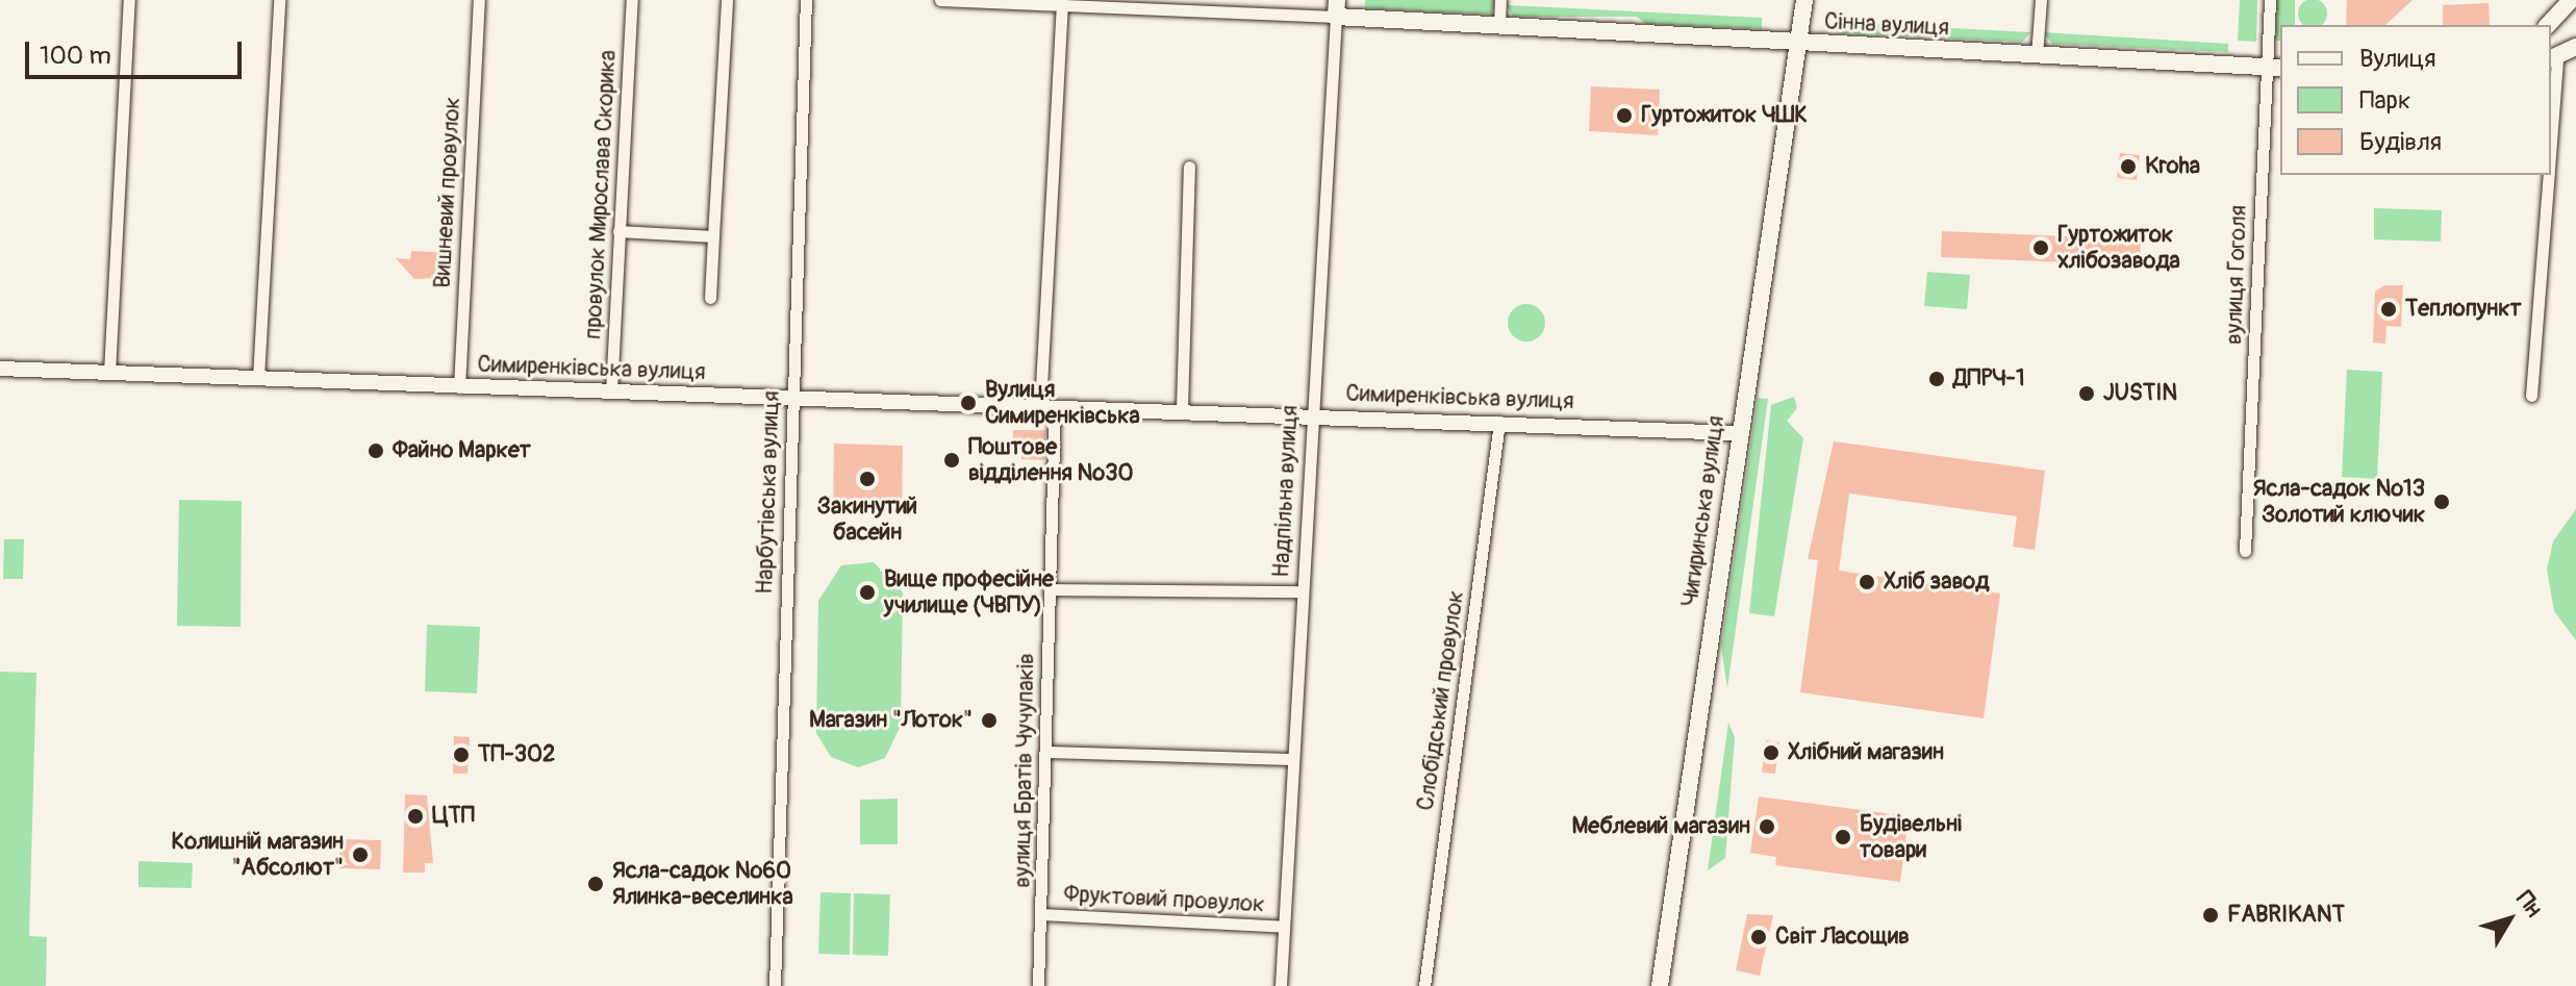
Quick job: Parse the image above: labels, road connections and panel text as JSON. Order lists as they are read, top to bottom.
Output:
{
  "streets": {
    "main road": ["Сінна вулиця", "Чигиринська вулиця"],
    "street": [
      "Вишневий провулок",
      "провулок Мирослава Скорика",
      "вулиця Гоголя",
      "Симиренківська вулиця",
      "Надпільна вулиця",
      "Нарбутівська вулиця",
      "Слобідський провулок",
      "вулиця Братів Чучупаків",
      "Фруктовий провулок"
    ]
  },
  "crossings": [
    ["Сінна вулиця", "вулиця Гоголя"],
    ["Сінна вулиця", "Надпільна вулиця"],
    ["Сінна вулиця", "Чигиринська вулиця"],
    ["Сінна вулиця", "вулиця Братів Чучупаків"],
    ["Вишневий провулок", "Симиренківська вулиця"],
    ["провулок Мирослава Скорика", "Симиренківська вулиця"],
    ["Симиренківська вулиця", "Надпільна вулиця"],
    ["Симиренківська вулиця", "Нарбутівська вулиця"],
    ["Симиренківська вулиця", "Чигиринська вулиця"],
    ["Симиренківська вулиця", "Слобідський провулок"],
    ["Симиренківська вулиця", "вулиця Братів Чучупаків"],
    ["Надпільна вулиця", "Фруктовий провулок"],
    ["вулиця Братів Чучупаків", "Фруктовий провулок"]
  ],
  "places": [
    "Гуртожиток ЧШК",
    "Kroha",
    "Гуртожиток хлібозавода",
    "Теплопункт",
    "ДПРЧ-1",
    "JUSTIN",
    "Вулиця Симиренківська",
    "Файно Маркет",
    "Поштове відділення №30",
    "Закинутий басейн",
    "Ясла-садок №13 Золотий ключик",
    "Хліб завод",
    "Вище професійне училище (ЧВПУ)",
    "Магазин \"Лоток\"",
    "Хлібний магазин",
    "ТП-302",
    "ЦТП",
    "Меблевий магазин",
    "Будівельні товари",
    "Колишній магазин \"Абсолют\"",
    "Ясла-садок №60 Ялинка-веселинка",
    "FABRIKANT",
    "Світ Ласощив"
  ],
  "legend": ["Вулиця", "Парк", "Будівля"],
  "scale_bar": "100 m",
  "north": "top right"
}
